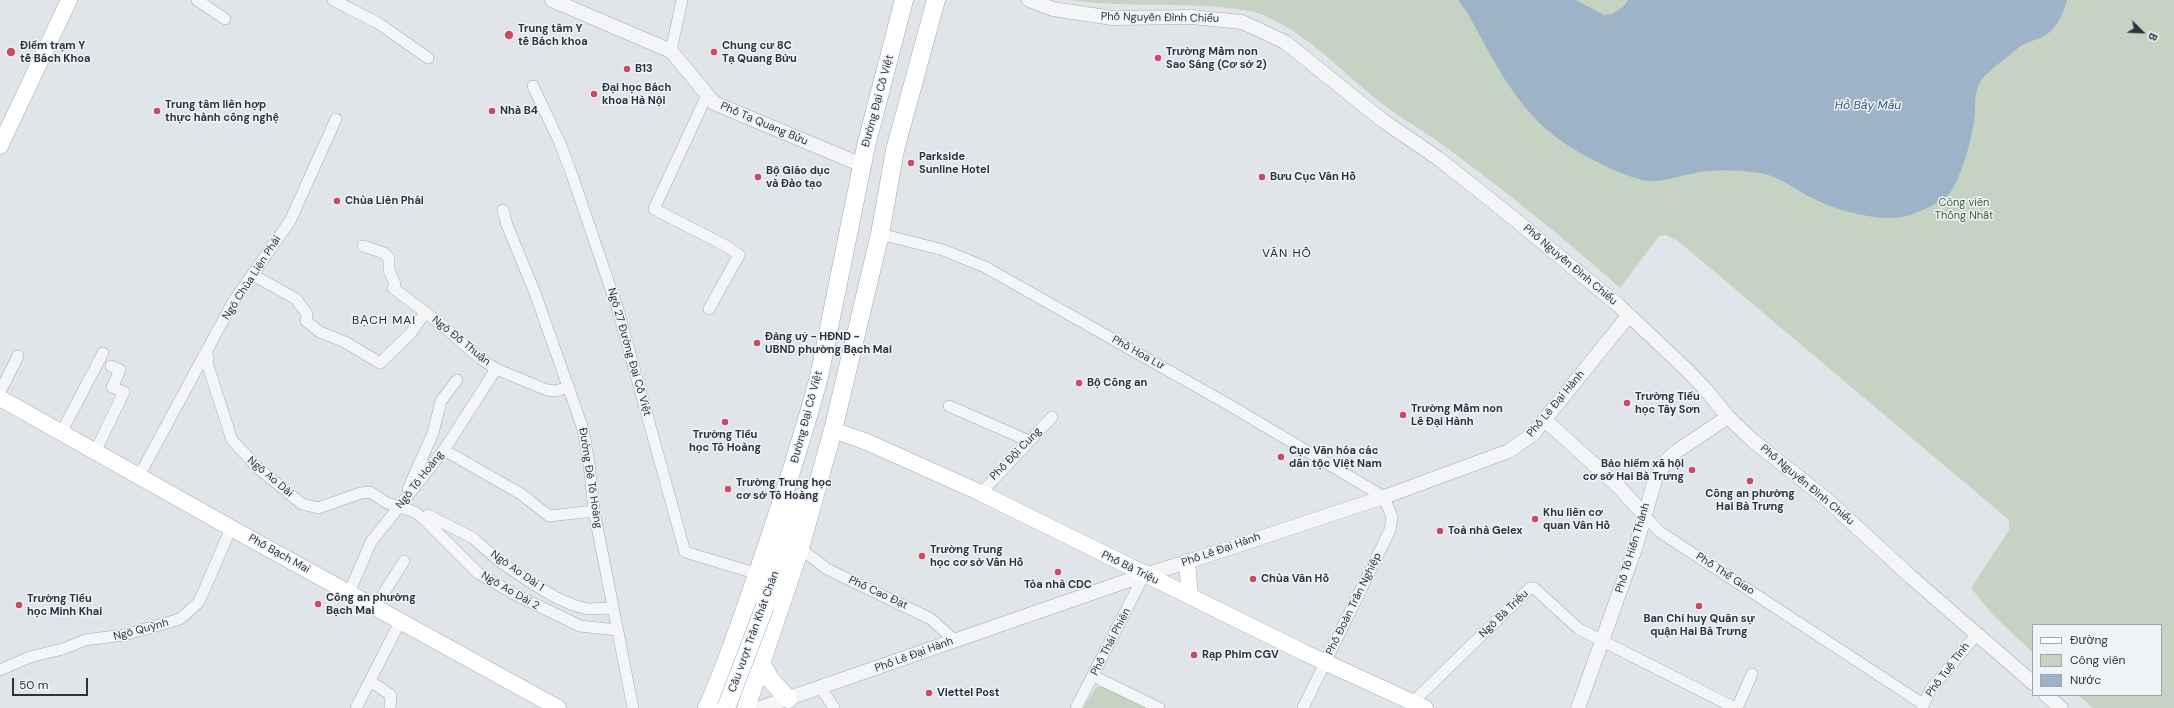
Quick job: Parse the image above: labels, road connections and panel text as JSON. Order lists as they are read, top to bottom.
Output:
{
  "streets": {
    "main road": [
      "Đường Đại Cồ Việt",
      "Phố Bạch Mai",
      "Phố Bà Triệu",
      "Cầu vượt Trần Khát Chân"
    ],
    "street": [
      "Phố Nguyễn Đình Chiểu",
      "Phố Tạ Quang Bửu",
      "Ngõ Chùa Liên Phái",
      "Ngõ Đỗ Thuận",
      "Ngõ 27 Đường Đại Cồ Việt",
      "Phố Hoa Lư",
      "Phố Lê Đại Hành",
      "Phố Đội Cung",
      "Ngõ Ao Dài",
      "Đường Đê Tô Hoàng",
      "Ngõ Tô Hoàng",
      "Phố Tô Hiến Thành",
      "Ngõ Ao Dài 1",
      "Phố Thể Giao",
      "Ngõ Ao Dài 2",
      "Phố Cao Đạt",
      "Phố Đoàn Trần Nghiệp",
      "Ngõ Bà Triệu",
      "Ngõ Quỳnh",
      "Phố Thái Phiên",
      "Phố Tuệ Tĩnh"
    ]
  },
  "crossings": [
    ["Phố Nguyễn Đình Chiểu", "Phố Lê Đại Hành"],
    ["Phố Nguyễn Đình Chiểu", "Phố Tô Hiến Thành"],
    ["Phố Nguyễn Đình Chiểu", "Phố Tuệ Tĩnh"],
    ["Đường Đại Cồ Việt", "Phố Tạ Quang Bửu"],
    ["Đường Đại Cồ Việt", "Ngõ 27 Đường Đại Cồ Việt"],
    ["Đường Đại Cồ Việt", "Cầu vượt Trần Khát Chân"],
    ["Ngõ Chùa Liên Phái", "Ngõ Đỗ Thuận"],
    ["Ngõ Chùa Liên Phái", "Ngõ Ao Dài"],
    ["Ngõ Chùa Liên Phái", "Phố Bạch Mai"],
    ["Ngõ Đỗ Thuận", "Đường Đê Tô Hoàng"],
    ["Ngõ Đỗ Thuận", "Ngõ Tô Hoàng"],
    ["Phố Hoa Lư", "Phố Lê Đại Hành"],
    ["Phố Hoa Lư", "Phố Đoàn Trần Nghiệp"],
    ["Phố Lê Đại Hành", "Phố Bà Triệu"],
    ["Phố Lê Đại Hành", "Phố Thể Giao"],
    ["Phố Lê Đại Hành", "Phố Cao Đạt"],
    ["Phố Lê Đại Hành", "Phố Đoàn Trần Nghiệp"],
    ["Phố Lê Đại Hành", "Phố Thái Phiên"],
    ["Phố Đội Cung", "Phố Bà Triệu"],
    ["Ngõ Ao Dài", "Ngõ Tô Hoàng"],
    ["Ngõ Ao Dài", "Ngõ Ao Dài 2"],
    ["Đường Đê Tô Hoàng", "Ngõ Ao Dài 1"],
    ["Đường Đê Tô Hoàng", "Ngõ Ao Dài 2"],
    ["Ngõ Tô Hoàng", "Phố Bạch Mai"],
    ["Ngõ Tô Hoàng", "Ngõ Ao Dài 2"],
    ["Phố Tô Hiến Thành", "Phố Thể Giao"],
    ["Phố Tô Hiến Thành", "Ngõ Bà Triệu"],
    ["Phố Bạch Mai", "Ngõ Quỳnh"],
    ["Phố Bà Triệu", "Phố Đoàn Trần Nghiệp"],
    ["Phố Bà Triệu", "Ngõ Bà Triệu"],
    ["Phố Bà Triệu", "Cầu vượt Trần Khát Chân"],
    ["Phố Bà Triệu", "Phố Thái Phiên"],
    ["Phố Thể Giao", "Phố Tuệ Tĩnh"]
  ],
  "districts": ["VÂN HỒ", "BẠCH MAI"],
  "water": ["Hồ Bảy Mẫu"],
  "parks": ["Công viên Thống Nhất"],
  "places": [
    "Trung tâm Y tế Bách khoa",
    "Điểm trạm Y tế Bách Khoa",
    "Chung cư 8C Tạ Quang Bửu",
    "Trường Mầm non Sao Sáng (Cơ sở 2)",
    "B13",
    "Đại học Bách khoa Hà Nội",
    "Trung tâm liên hợp thực hành công nghệ",
    "Nhà B4",
    "Parkside Sunline Hotel",
    "Bộ Giáo dục và Đào tạo",
    "Bưu Cục Vân Hồ",
    "Chùa Liên Phái",
    "Đảng uỷ - HĐND - UBND phường Bạch Mai",
    "Bộ Công an",
    "Trường Tiểu học Tây Sơn",
    "Trường Mầm non Lê Đại Hành",
    "Trường Tiểu học Tô Hoàng",
    "Cục Văn hóa các dân tộc Việt Nam",
    "Bảo hiểm xã hội cơ sở Hai Bà Trưng",
    "Công an phường Hai Bà Trưng",
    "Trường Trung học cơ sở Tô Hoàng",
    "Khu liên cơ quan Vân Hồ",
    "Toà nhà Gelex",
    "Trường Trung học cơ sở Vân Hồ",
    "Tòa nhà CDC",
    "Chùa Vân Hồ",
    "Công an phường Bạch Mai",
    "Trường Tiểu học Minh Khai",
    "Ban Chỉ huy Quân sự quận Hai Bà Trưng",
    "Rạp Phim CGV",
    "Viettel Post"
  ],
  "legend": ["Đường", "Công viên", "Nước"],
  "scale_bar": "50 m",
  "north": "bottom right"
}
